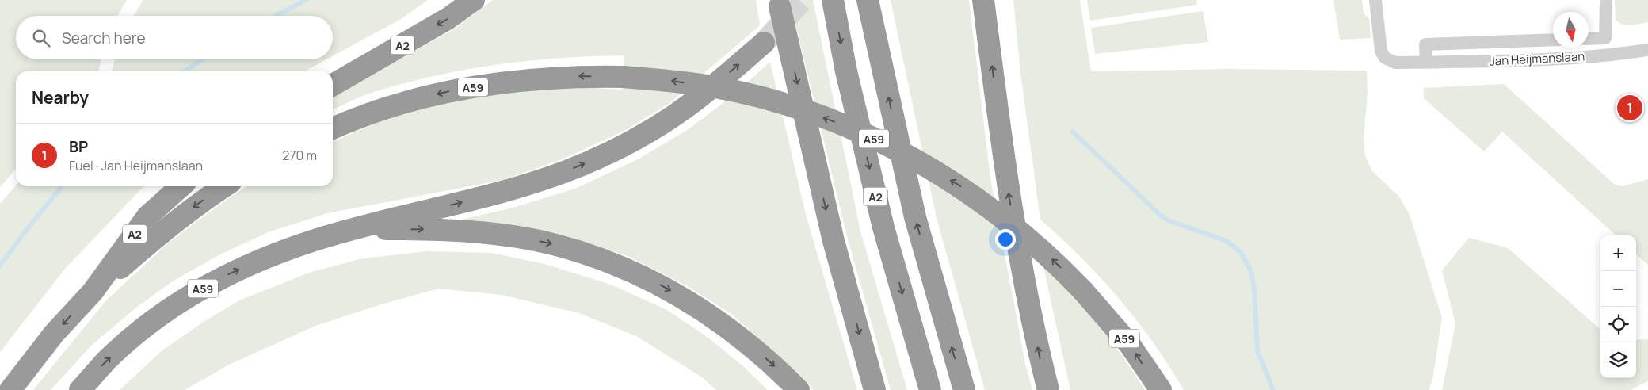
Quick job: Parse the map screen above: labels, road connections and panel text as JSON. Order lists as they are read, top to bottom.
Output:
{
  "streets": {
    "highway": ["A2", "A59"],
    "street": ["Jan Heijmanslaan"]
  },
  "north": "bottom",
  "page": {
    "search": "Search here",
    "heading": "Nearby",
    "pins": "1",
    "list": [
      {
        "mark": "1",
        "name": "BP",
        "note": "Fuel · Jan Heijmanslaan",
        "value": "270 m"
      }
    ],
    "map_buttons": ["+", "−"]
  }
}
